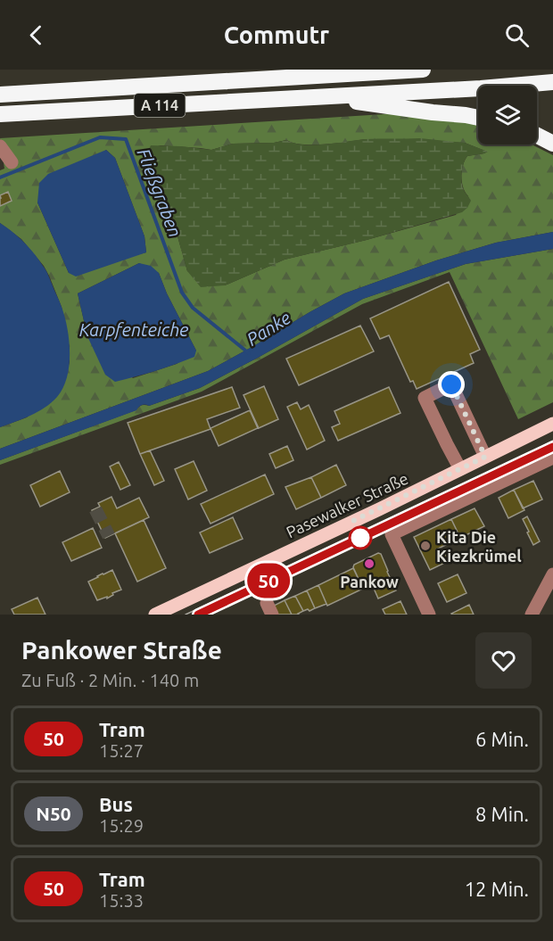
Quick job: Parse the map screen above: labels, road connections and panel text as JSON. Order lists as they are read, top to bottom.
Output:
{
  "streets": {
    "highway": ["A 114"],
    "main road": ["Pasewalker Straße"]
  },
  "water": ["Fließgraben", "Panke", "Karpfenteiche"],
  "places": ["Kita Die Kiezkrümel", "Pankow"],
  "lines": ["tram line 50"],
  "page": {
    "header": "Commutr",
    "on_map": "50",
    "heading": ["Pankower Straße", "Zu Fuß · 2 Min. · 140 m"],
    "list": [
      {
        "mark": "50",
        "name": "Tram",
        "note": "15:27",
        "value": "6 Min."
      },
      {
        "mark": "N50",
        "name": "Bus",
        "note": "15:29",
        "value": "8 Min."
      },
      {
        "mark": "50",
        "name": "Tram",
        "note": "15:33",
        "value": "12 Min."
      }
    ]
  }
}
